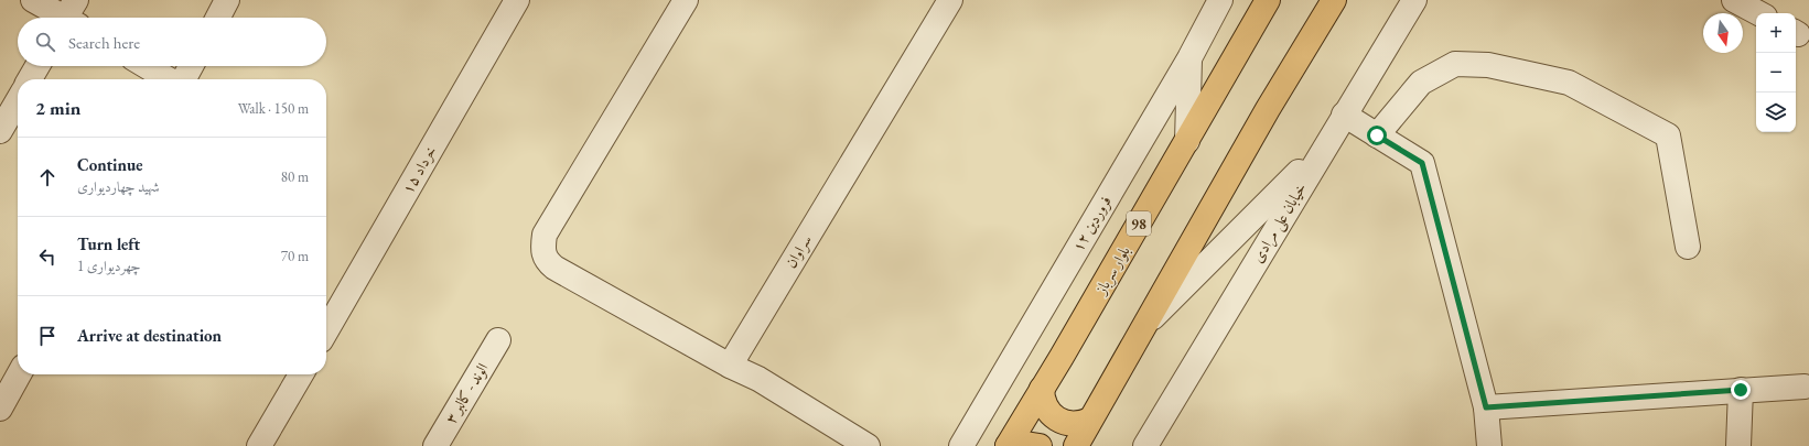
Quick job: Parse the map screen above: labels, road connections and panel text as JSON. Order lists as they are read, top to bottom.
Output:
{
  "streets": {
    "highway": ["98", "بلوار سرباز"],
    "street": [
      "۱۵ خرداد",
      "خیابان علی مرادی",
      "۱۲ فروردین",
      "سراوان",
      "الوند - کالبر ۳"
    ]
  },
  "north": "bottom",
  "page": {
    "map_buttons": ["+", "−"],
    "search": "Search here",
    "heading": ["2 min", "Walk · 150 m"],
    "list": [
      ["Continue", "شهید چهاردیواری", "80 m"],
      ["Turn left", "چهردیواری 1", "70 m"],
      "Arrive at destination"
    ]
  }
}
